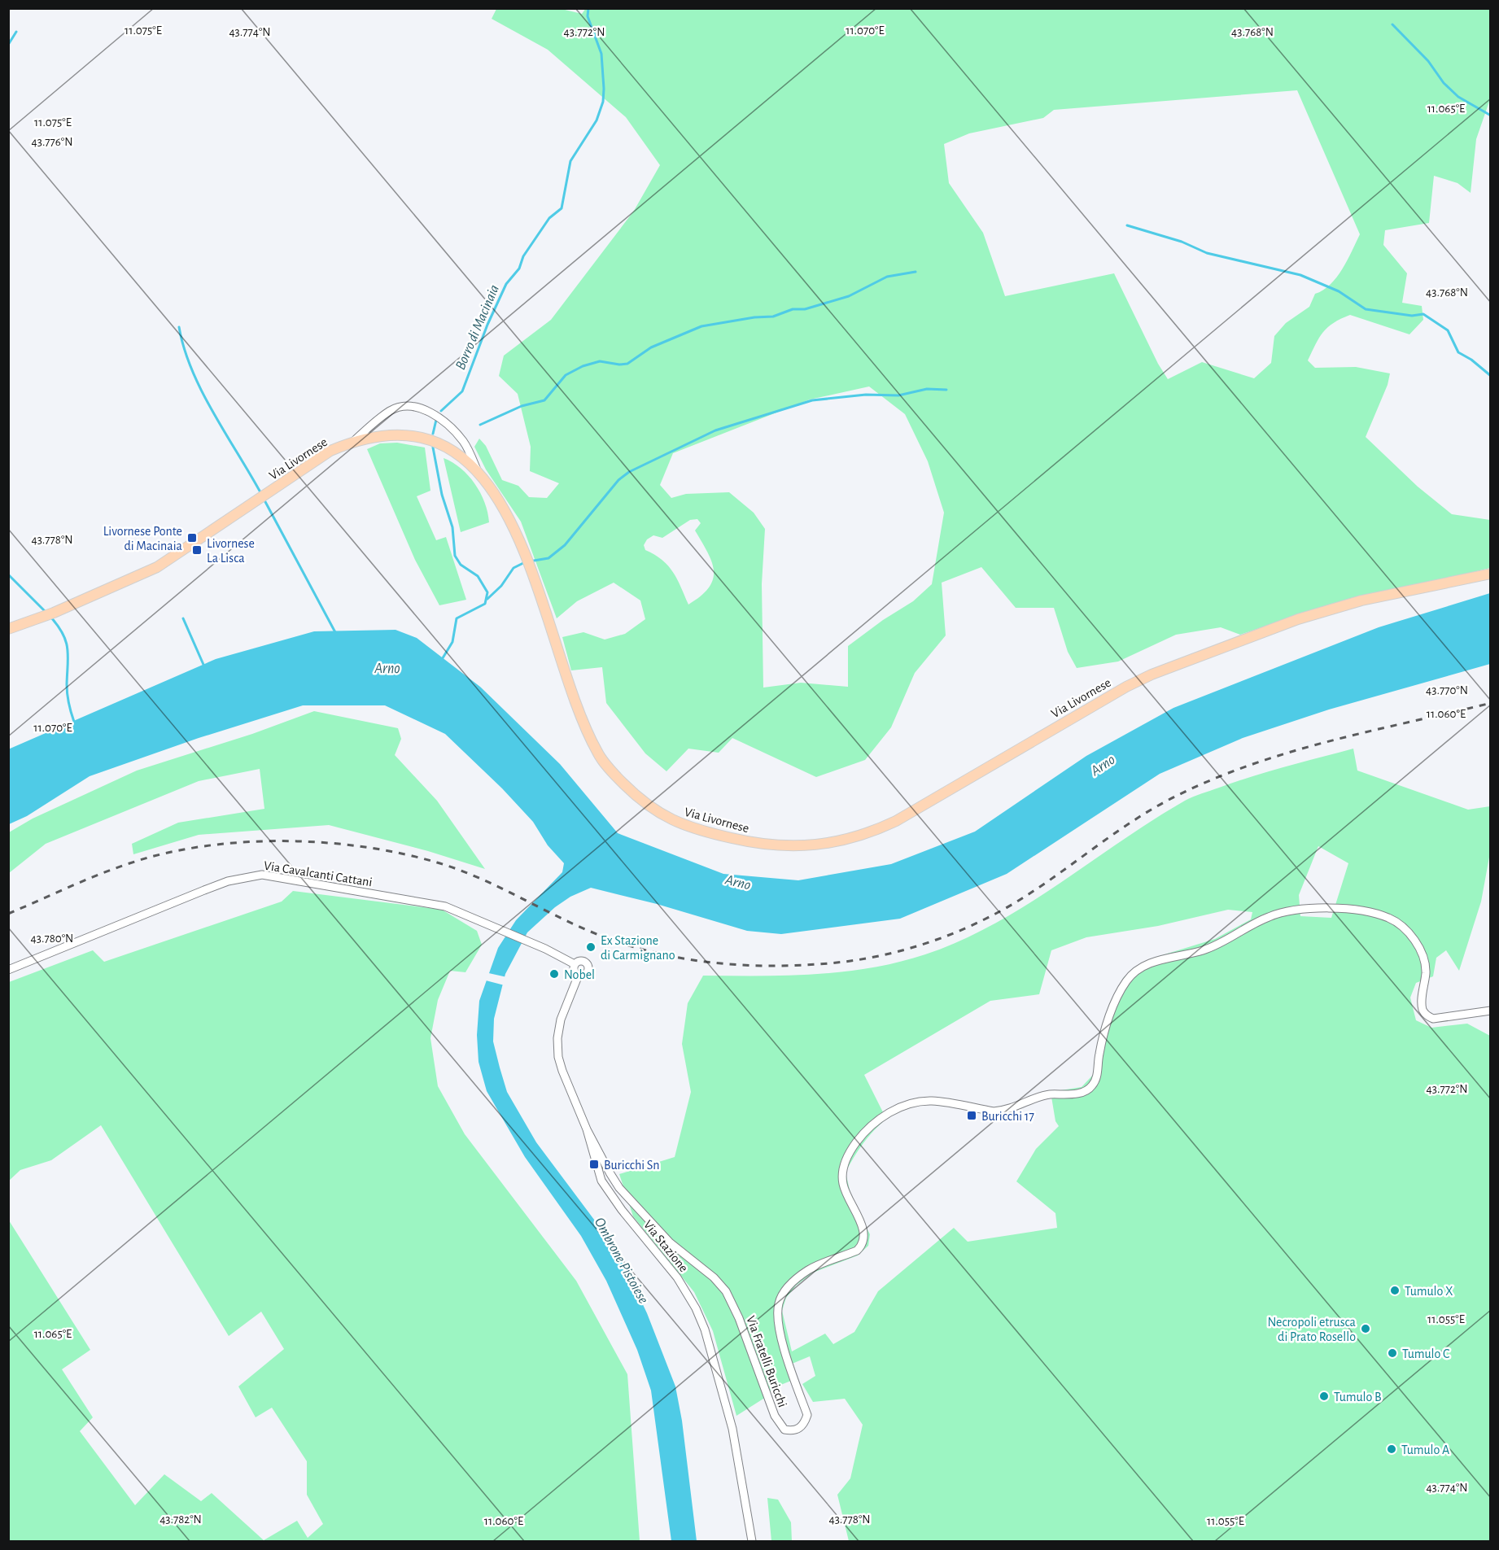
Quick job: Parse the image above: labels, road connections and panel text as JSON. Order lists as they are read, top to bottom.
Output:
{
  "streets": {
    "main road": ["Via Livornese"],
    "street": ["Via Cavalcanti Cattani", "Via Stazione", "Via Fratelli Buricchi"]
  },
  "crossings": [
    ["Via Cavalcanti Cattani", "Via Stazione"],
    ["Via Stazione", "Via Fratelli Buricchi"]
  ],
  "water": ["Borro di Macinaia", "Arno", "Ombrone Pistoiese"],
  "places": {
    "transit": [
      "Livornese Ponte di Macinaia",
      "Livornese La Lisca",
      "Buricchi 17",
      "Buricchi Sn"
    ],
    "other": [
      "Ex Stazione di Carmignano",
      "Nobel",
      "Tumulo X",
      "Necropoli etrusca di Prato Rosello",
      "Tumulo C",
      "Tumulo B",
      "Tumulo A"
    ]
  },
  "coordinates": [
    "11.075°E",
    "11.070°E",
    "43.774°N",
    "43.772°N",
    "43.768°N",
    "11.065°E",
    "43.776°N",
    "43.778°N",
    "43.770°N",
    "11.060°E",
    "43.780°N",
    "11.055°E",
    "43.782°N"
  ]
}
